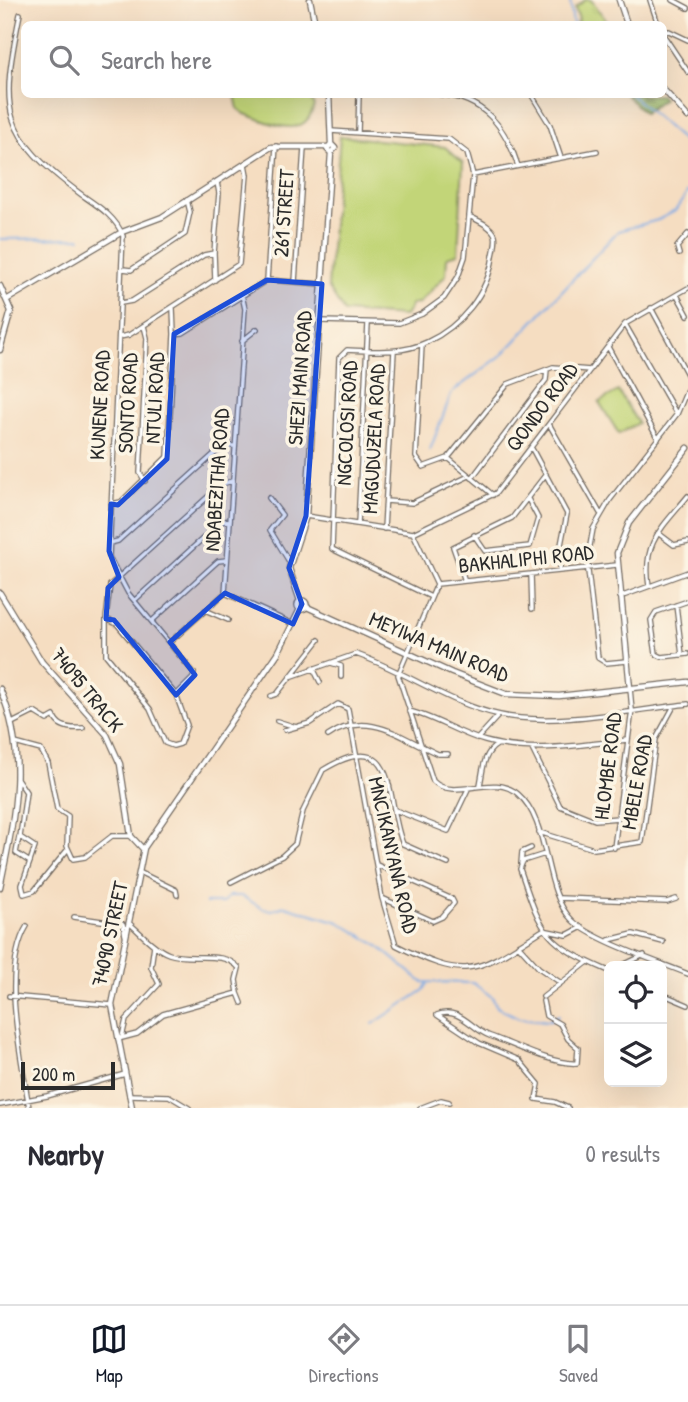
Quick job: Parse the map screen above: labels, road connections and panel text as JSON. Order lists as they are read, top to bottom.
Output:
{
  "streets": {
    "street": [
      "261 STREET",
      "SHEZI MAIN ROAD",
      "NTULI ROAD",
      "SONTO ROAD",
      "KUNENE ROAD",
      "QONDO ROAD",
      "NGCOLOSI ROAD",
      "MAGUDUZELA ROAD",
      "NDABEZITHA ROAD",
      "BAKHALIPHI ROAD",
      "MEYIWA MAIN ROAD",
      "74095 TRACK",
      "HLOMBE ROAD",
      "MBELE ROAD",
      "MNCIKANYANA ROAD",
      "74090 STREET"
    ]
  },
  "crossings": [
    ["NTULI ROAD", "SONTO ROAD"],
    ["NTULI ROAD", "KUNENE ROAD"],
    ["QONDO ROAD", "BAKHALIPHI ROAD"],
    ["MEYIWA MAIN ROAD", "HLOMBE ROAD"],
    ["HLOMBE ROAD", "MBELE ROAD"]
  ],
  "scale_bar": "200 m",
  "page": {
    "search": "Search here",
    "scale": "200 m",
    "heading": ["Nearby", "0 results"],
    "nav": ["Map", "Directions", "Saved"]
  }
}
